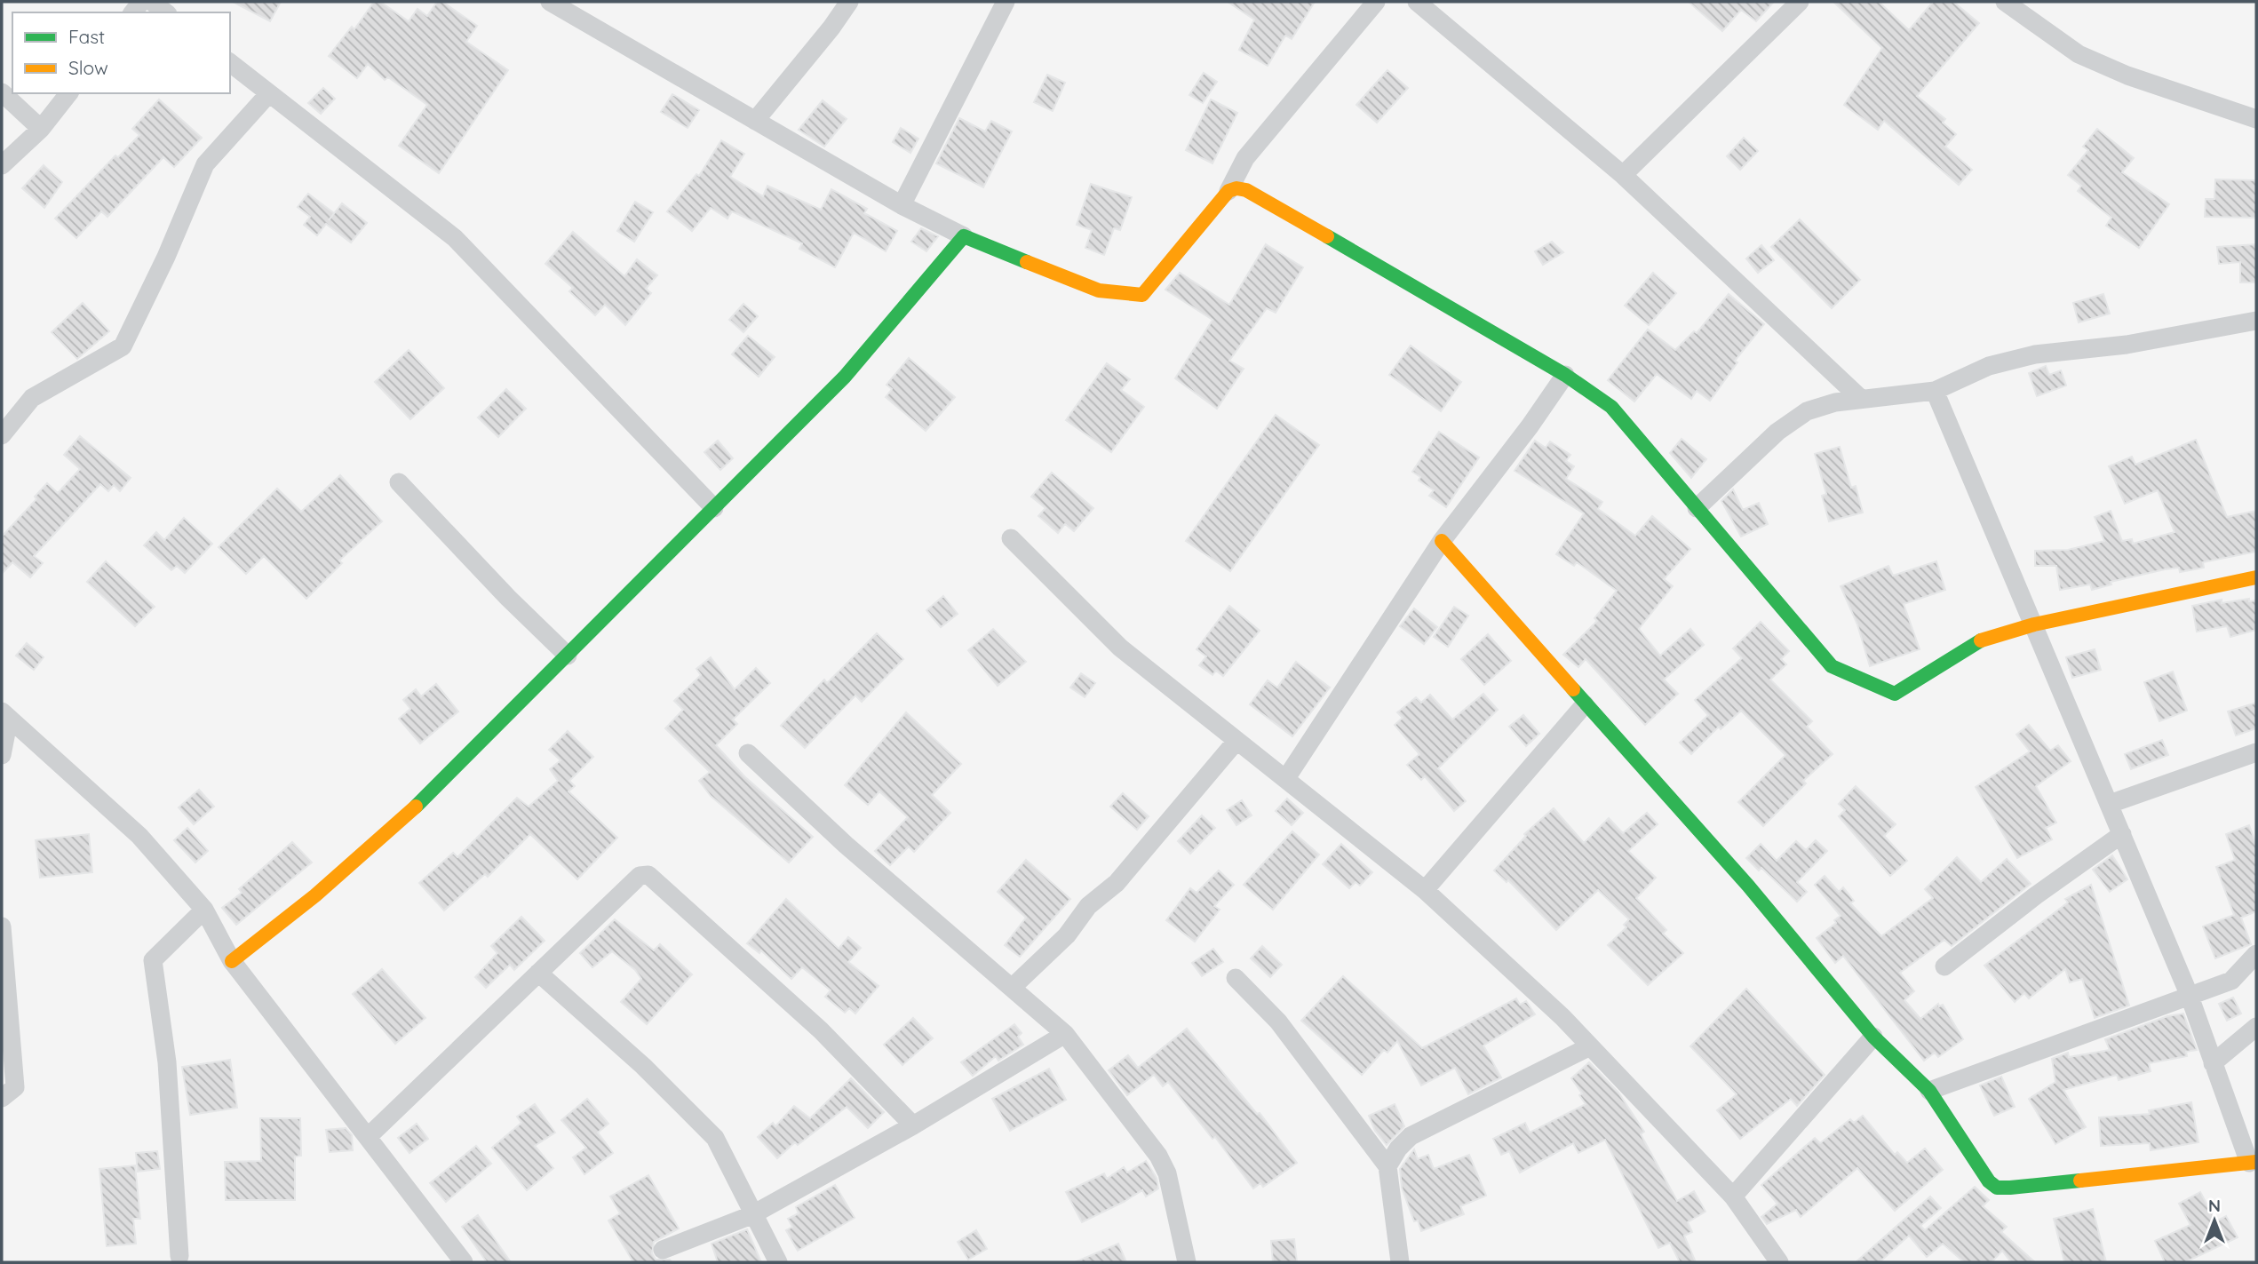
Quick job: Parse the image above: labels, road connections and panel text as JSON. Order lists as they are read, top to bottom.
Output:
{
  "legend": ["Fast", "Slow"],
  "north": "top"
}
